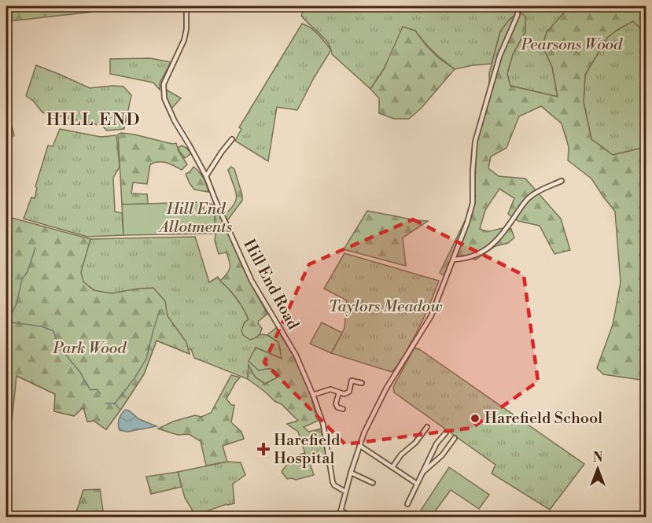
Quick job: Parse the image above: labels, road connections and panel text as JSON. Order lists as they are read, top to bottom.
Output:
{
  "streets": {
    "street": ["Hill End Road"]
  },
  "districts": ["HILL END"],
  "parks": [
    "Pearsons Wood",
    "Hill End Allotments",
    "Taylors Meadow",
    "Park Wood"
  ],
  "places": {
    "other": ["Harefield School"],
    "health": ["Harefield Hospital"]
  },
  "north": "top"
}
